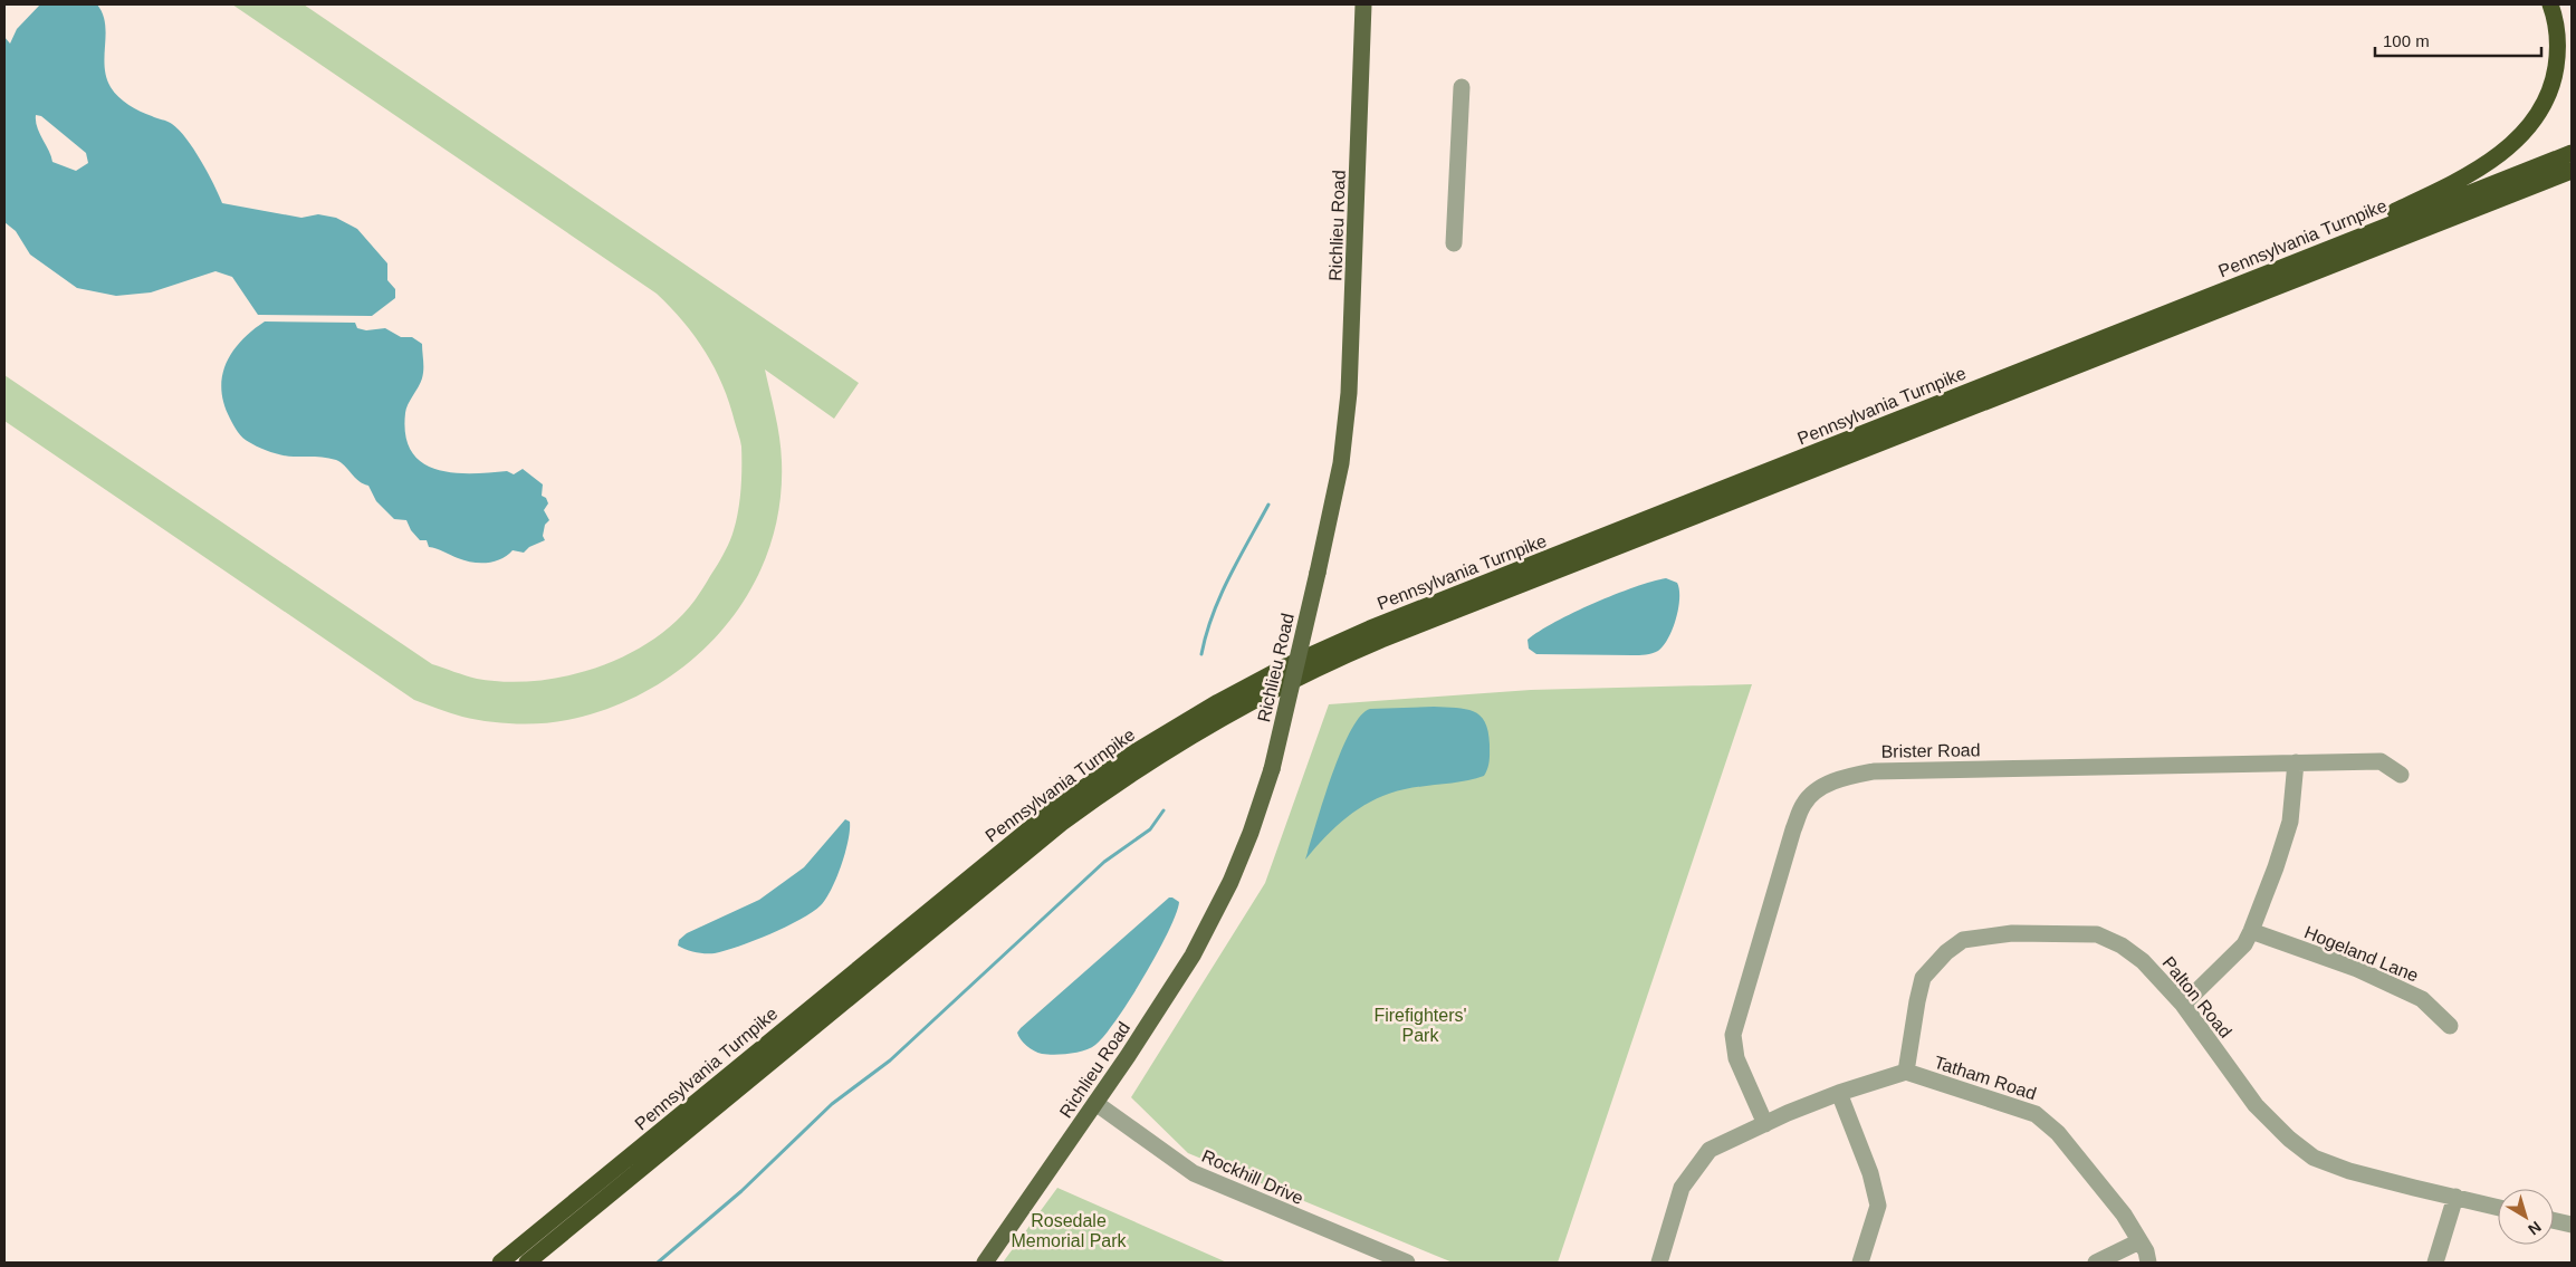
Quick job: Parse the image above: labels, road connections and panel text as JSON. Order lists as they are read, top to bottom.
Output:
{
  "streets": {
    "highway": ["Pennsylvania Turnpike"],
    "main road": ["Richlieu Road"],
    "street": [
      "Brister Road",
      "Hogeland Lane",
      "Palton Road",
      "Tatham Road",
      "Rockhill Drive"
    ]
  },
  "crossings": [
    ["Richlieu Road", "Rockhill Drive"],
    ["Brister Road", "Tatham Road"],
    ["Palton Road", "Tatham Road"]
  ],
  "parks": ["Firefighters' Park", "Rosedale Memorial Park"],
  "scale_bar": "100 m",
  "north": "bottom right"
}
